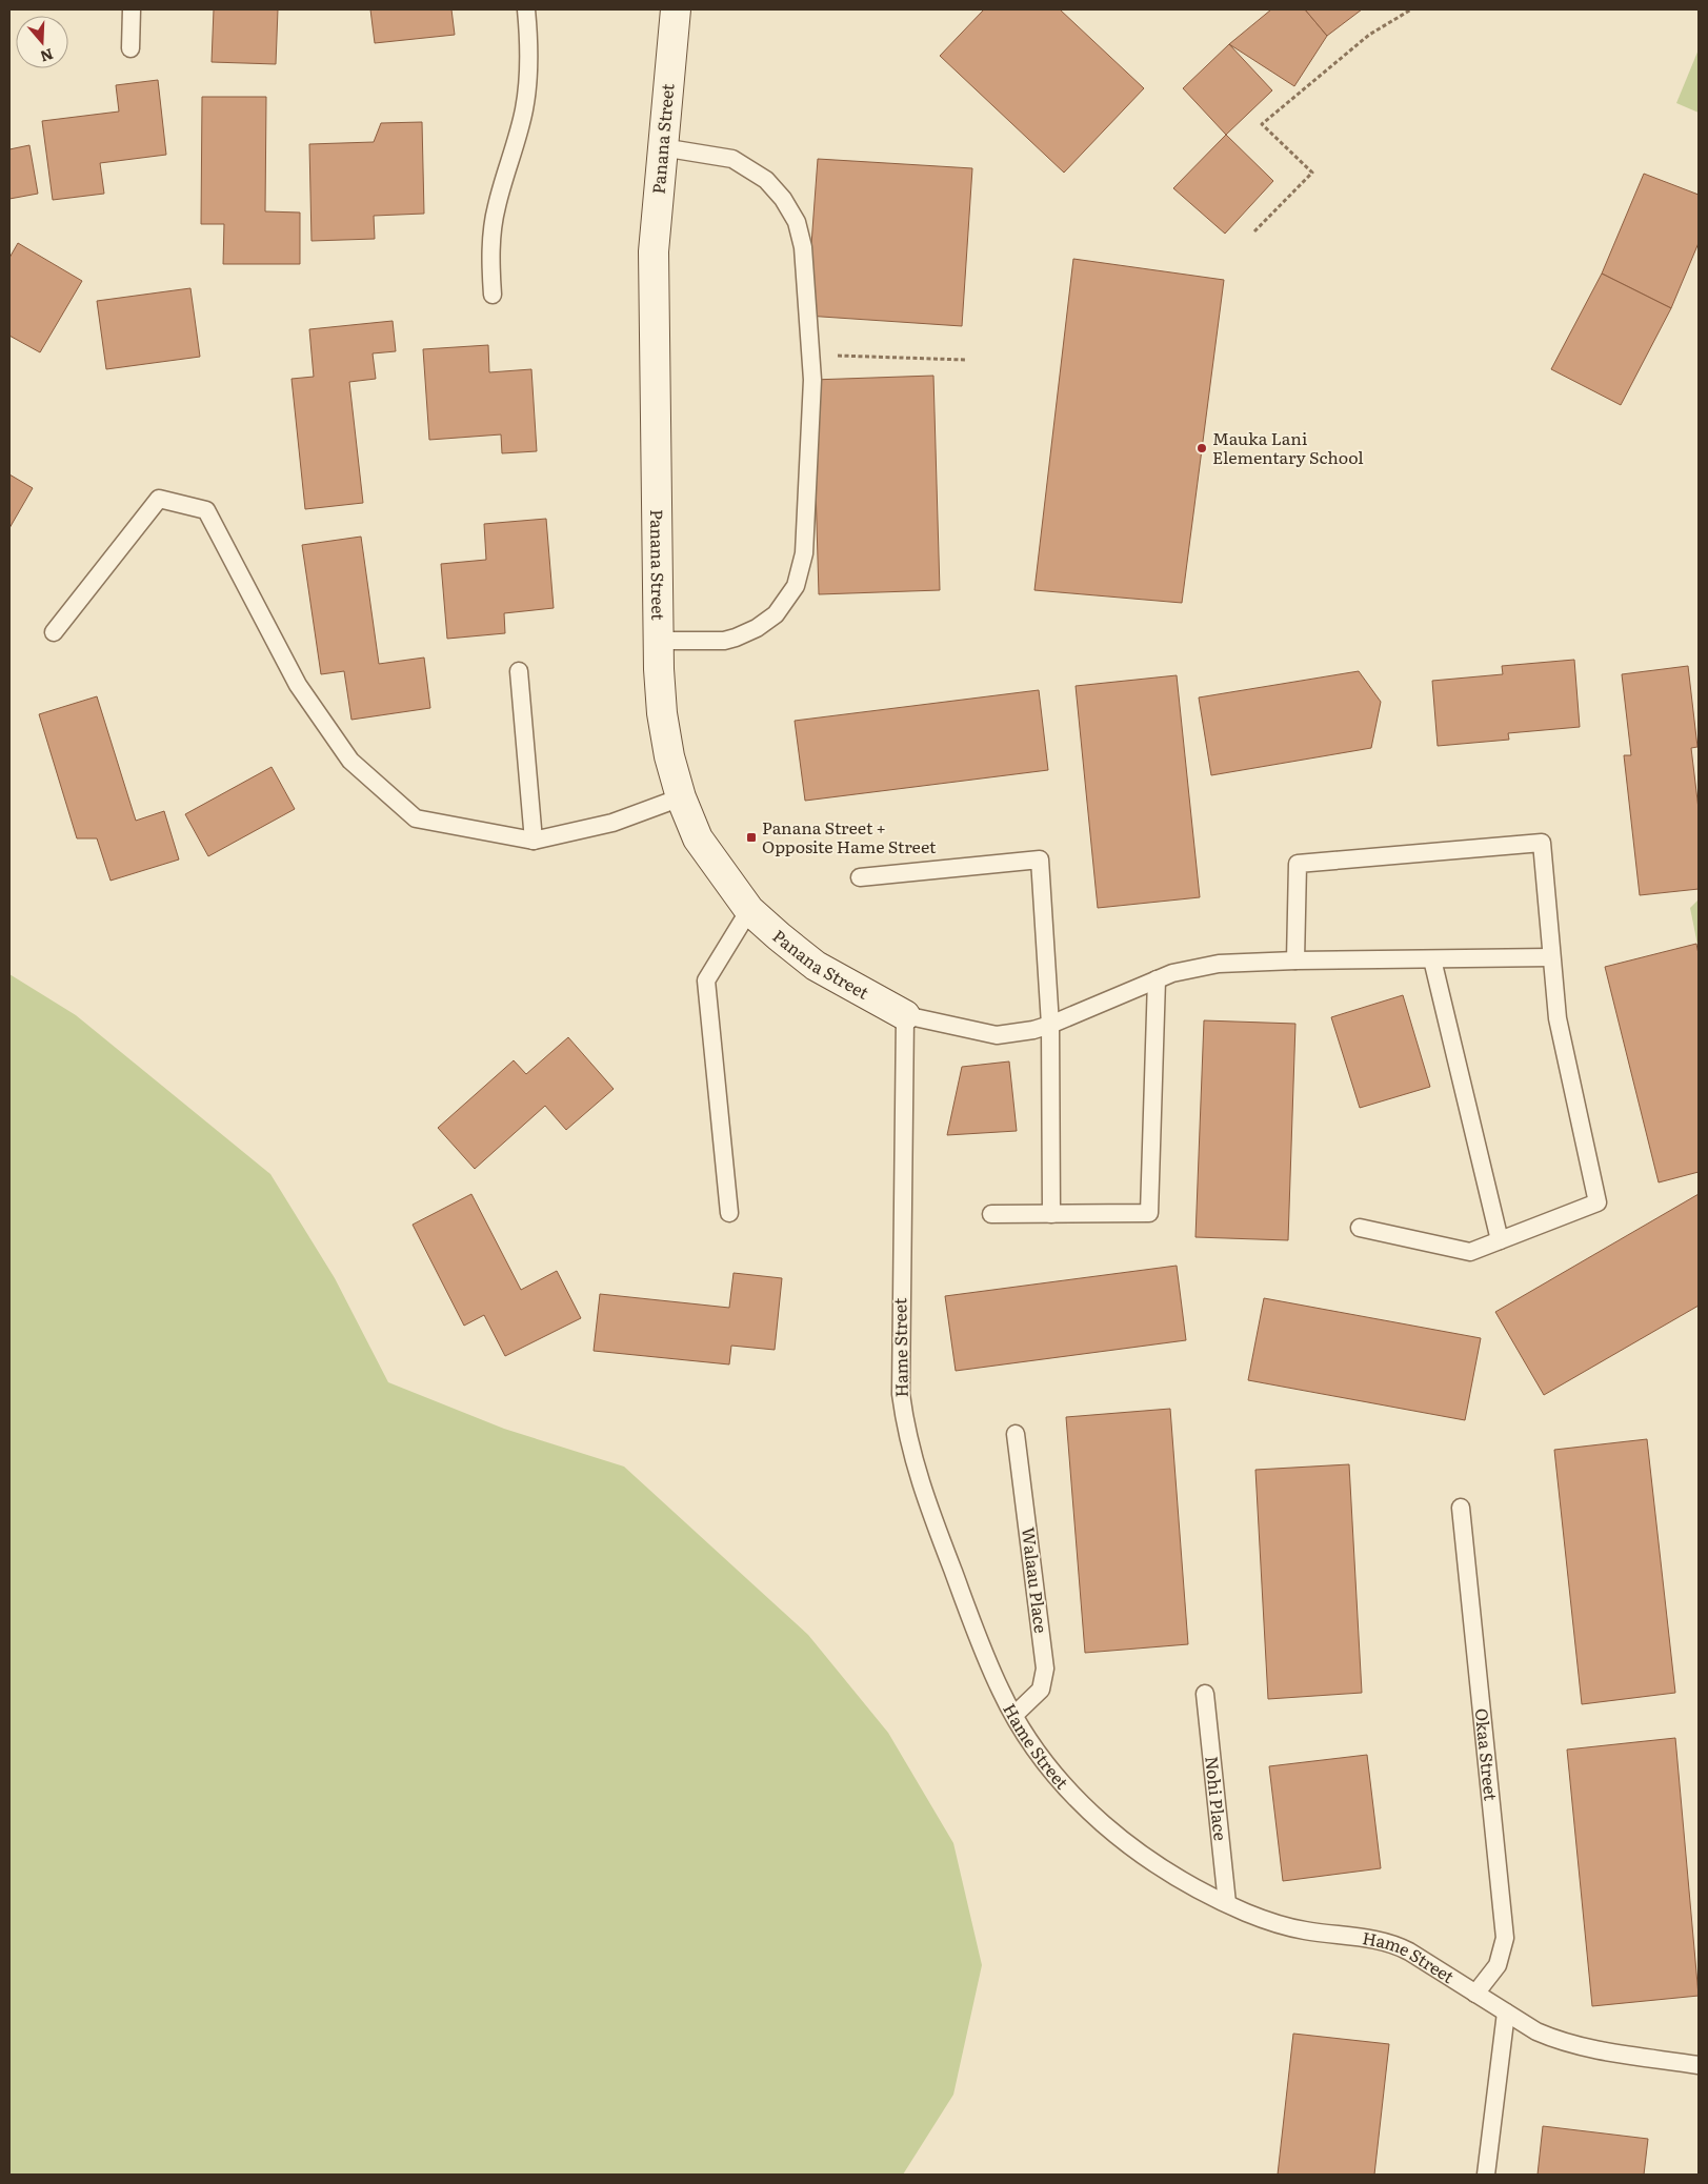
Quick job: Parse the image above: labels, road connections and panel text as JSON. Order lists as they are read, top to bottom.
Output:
{
  "streets": {
    "street": ["Panana Street"],
    "lane": [
      "Hame Street",
      "Walaau Place",
      "Okaa Street",
      "Nohi Place"
    ]
  },
  "crossings": [
    ["Panana Street", "Hame Street"],
    ["Hame Street", "Walaau Place"],
    ["Hame Street", "Okaa Street"],
    ["Hame Street", "Nohi Place"]
  ],
  "places": {
    "other": ["Mauka Lani Elementary School"],
    "transit": ["Panana Street + Opposite Hame Street"]
  },
  "north": "bottom"
}
